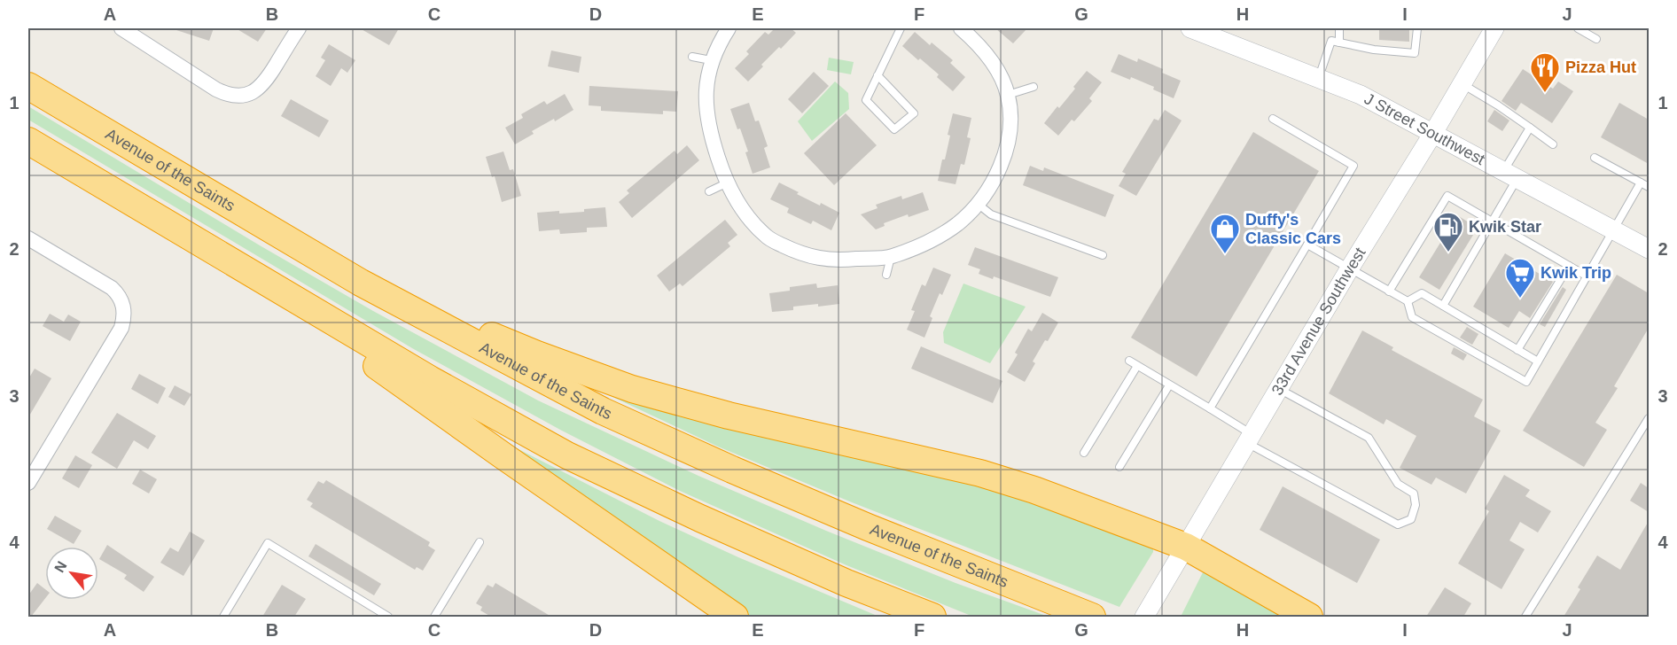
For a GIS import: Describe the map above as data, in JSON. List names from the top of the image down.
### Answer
{
  "streets": {
    "highway": ["Avenue of the Saints"],
    "street": ["J Street Southwest", "33rd Avenue Southwest"]
  },
  "crossings": [
    ["J Street Southwest", "33rd Avenue Southwest"]
  ],
  "places": {
    "restaurant": ["Pizza Hut"],
    "fuel station": ["Kwik Star"],
    "shop": ["Duffy's Classic Cars"],
    "supermarket": ["Kwik Trip"]
  },
  "north": "top left",
  "grid": {
    "columns": [
      "A",
      "B",
      "C",
      "D",
      "E",
      "F",
      "G",
      "H",
      "I",
      "J"
    ],
    "rows": [
      "1",
      "2",
      "3",
      "4"
    ]
  }
}
